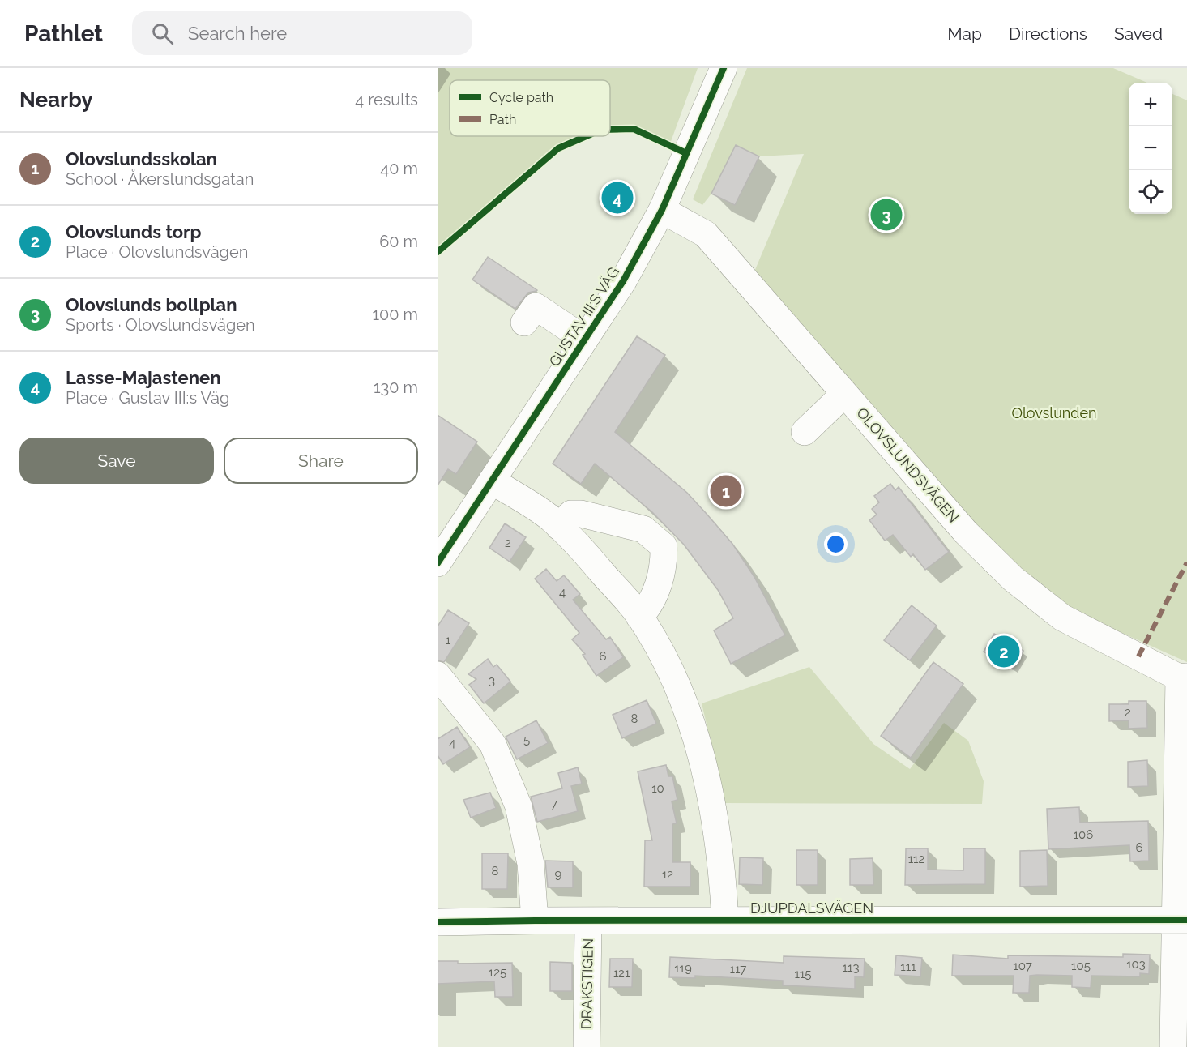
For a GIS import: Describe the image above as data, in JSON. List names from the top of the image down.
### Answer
{
  "streets": {
    "street": [
      "GUSTAV III:S VÄG",
      "OLOVSLUNDSVÄGEN",
      "DJUPDALSVÄGEN",
      "DRAKSTIGEN"
    ]
  },
  "crossings": [
    ["GUSTAV III:S VÄG", "OLOVSLUNDSVÄGEN"],
    ["DJUPDALSVÄGEN", "DRAKSTIGEN"]
  ],
  "parks": ["Olovslunden"],
  "house_numbers": [
    "2",
    "4",
    "1",
    "6",
    "3",
    "2",
    "8",
    "5",
    "4",
    "10",
    "7",
    "106",
    "6",
    "112",
    "8",
    "9",
    "12",
    "103",
    "107",
    "105",
    "111",
    "113",
    "119",
    "117",
    "125",
    "121",
    "115"
  ],
  "legend": ["Cycle path", "Path"],
  "page": {
    "header": "Pathlet",
    "search": "Search here",
    "nav": ["Map", "Directions", "Saved"],
    "heading": ["Nearby", "4 results"],
    "map_buttons": ["+", "−"],
    "list": [
      {
        "mark": "1",
        "name": "Olovslundsskolan",
        "note": "School · Åkerslundsgatan",
        "value": "40 m"
      },
      {
        "mark": "2",
        "name": "Olovslunds torp",
        "note": "Place · Olovslundsvägen",
        "value": "60 m"
      },
      {
        "mark": "3",
        "name": "Olovslunds bollplan",
        "note": "Sports · Olovslundsvägen",
        "value": "100 m"
      },
      {
        "mark": "4",
        "name": "Lasse-Majastenen",
        "note": "Place · Gustav III:s Väg",
        "value": "130 m"
      }
    ],
    "pins": [
      "4",
      "3",
      "1",
      "2"
    ],
    "buttons": ["Save", "Share"]
  }
}
